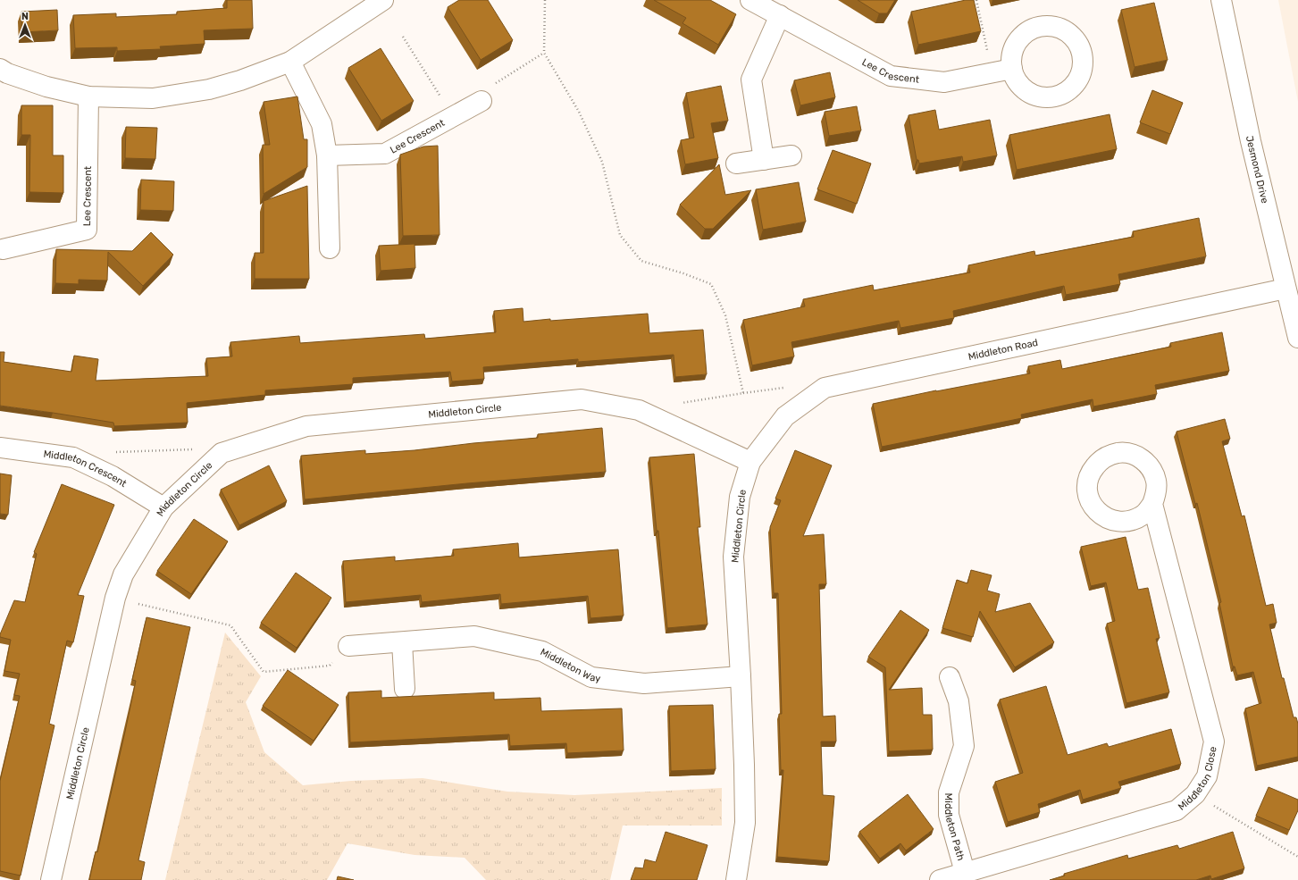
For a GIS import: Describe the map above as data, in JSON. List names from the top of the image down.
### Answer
{
  "streets": {
    "street": [
      "Lee Crescent",
      "Jesmond Drive",
      "Middleton Road",
      "Middleton Circle",
      "Middleton Crescent",
      "Middleton Way",
      "Middleton Close",
      "Middleton Path"
    ]
  },
  "crossings": [
    ["Jesmond Drive", "Middleton Road"],
    ["Middleton Road", "Middleton Circle"],
    ["Middleton Circle", "Middleton Crescent"],
    ["Middleton Circle", "Middleton Way"],
    ["Middleton Close", "Middleton Path"]
  ],
  "north": "top"
}
